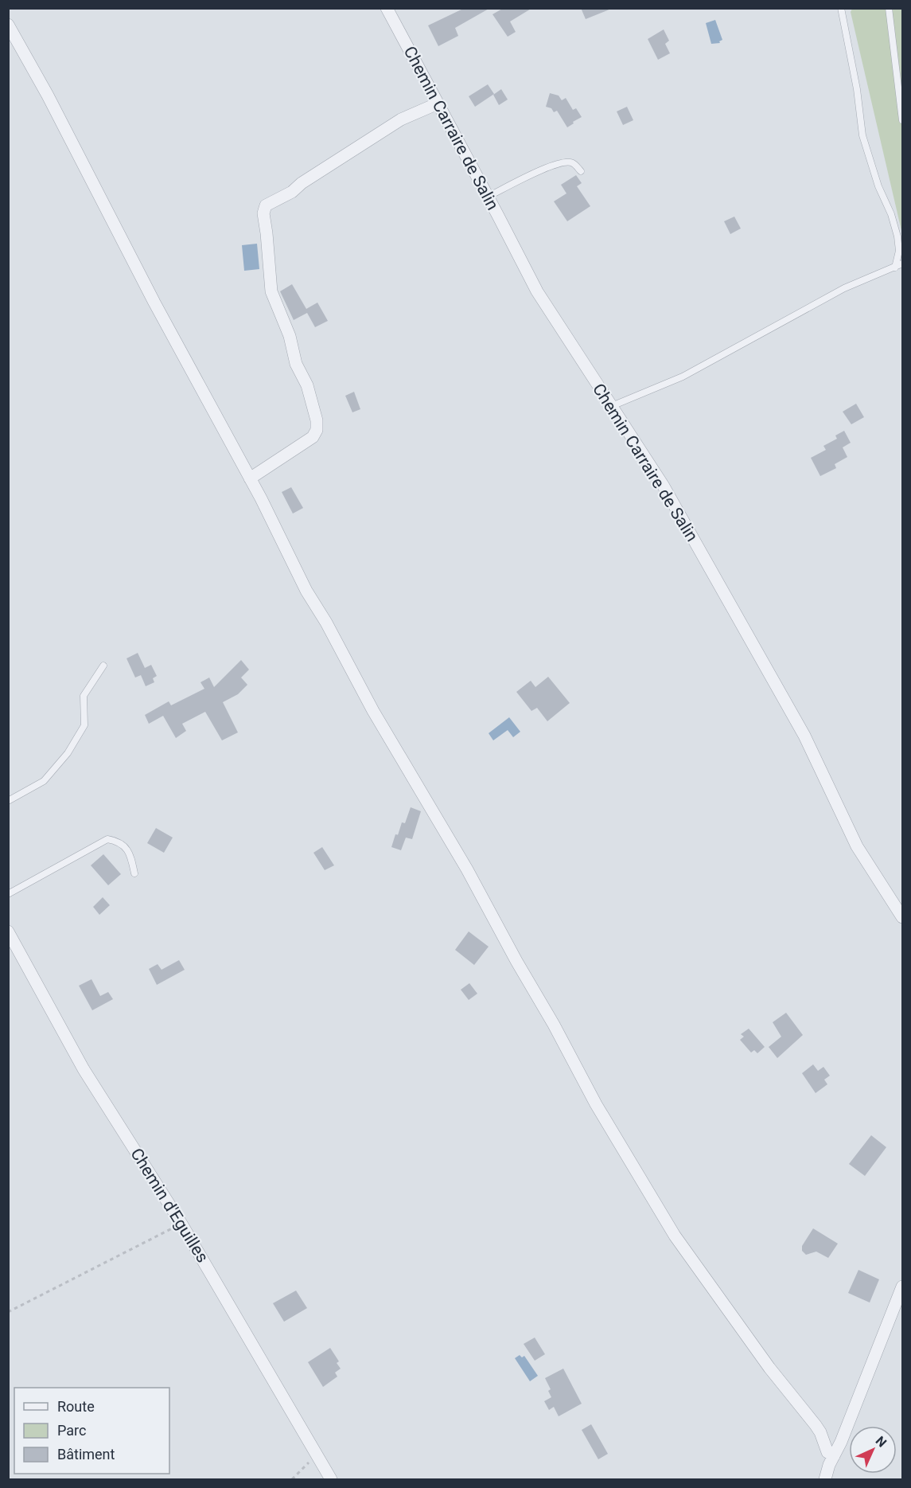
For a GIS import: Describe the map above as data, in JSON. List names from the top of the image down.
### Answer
{
  "streets": {
    "street": ["Chemin Carraire de Salin", "Chemin d'Eguilles"]
  },
  "legend": ["Route", "Parc", "Bâtiment"],
  "north": "top right"
}
